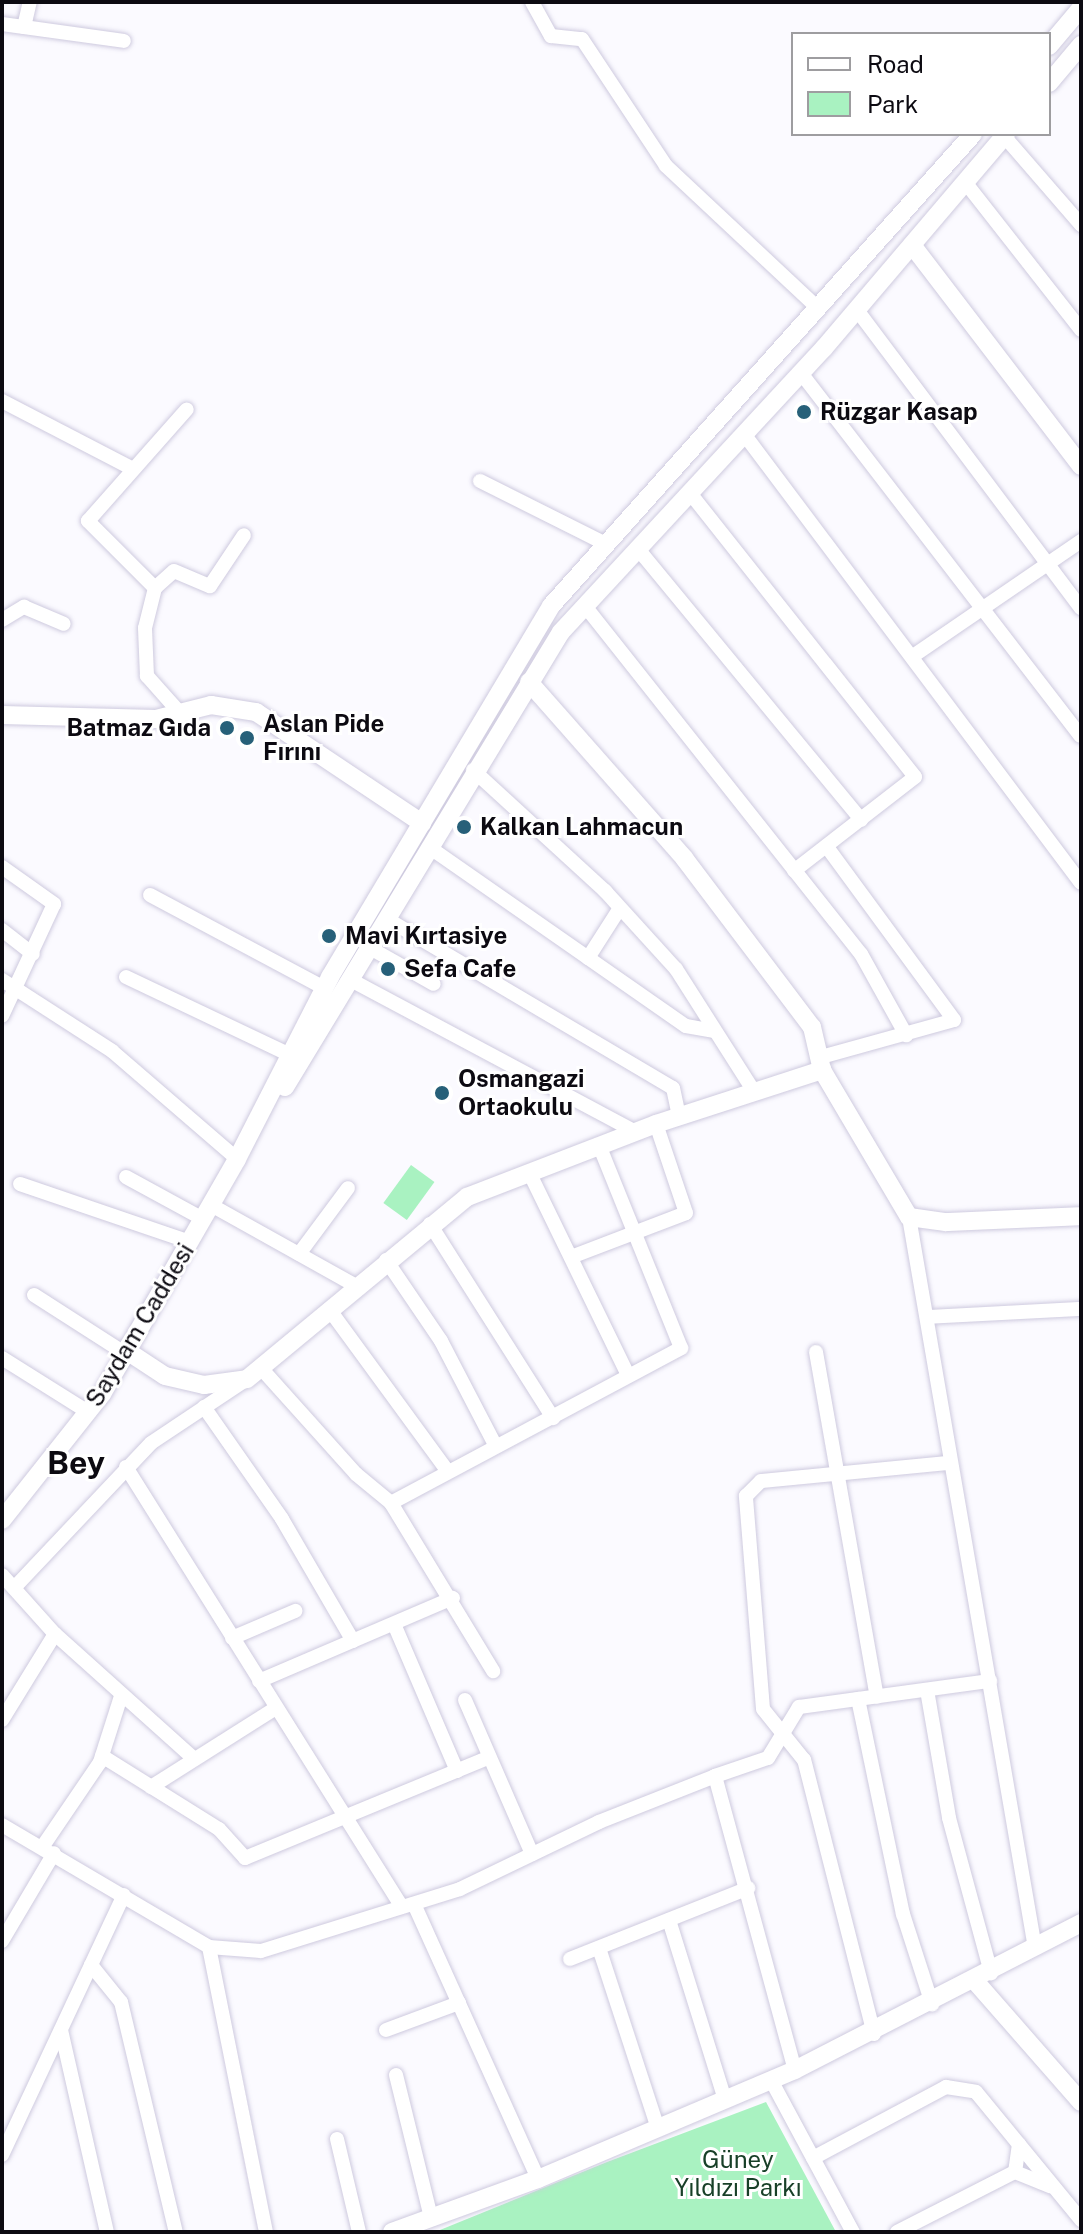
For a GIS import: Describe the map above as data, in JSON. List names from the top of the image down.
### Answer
{
  "streets": {
    "main road": ["Saydam Caddesi"]
  },
  "districts": ["Bey"],
  "parks": ["Güney Yıldızı Parkı"],
  "places": [
    "Rüzgar Kasap",
    "Batmaz Gıda",
    "Aslan Pide Fırını",
    "Kalkan Lahmacun",
    "Mavi Kırtasiye",
    "Sefa Cafe",
    "Osmangazi Ortaokulu"
  ],
  "legend": ["Road", "Park"]
}
